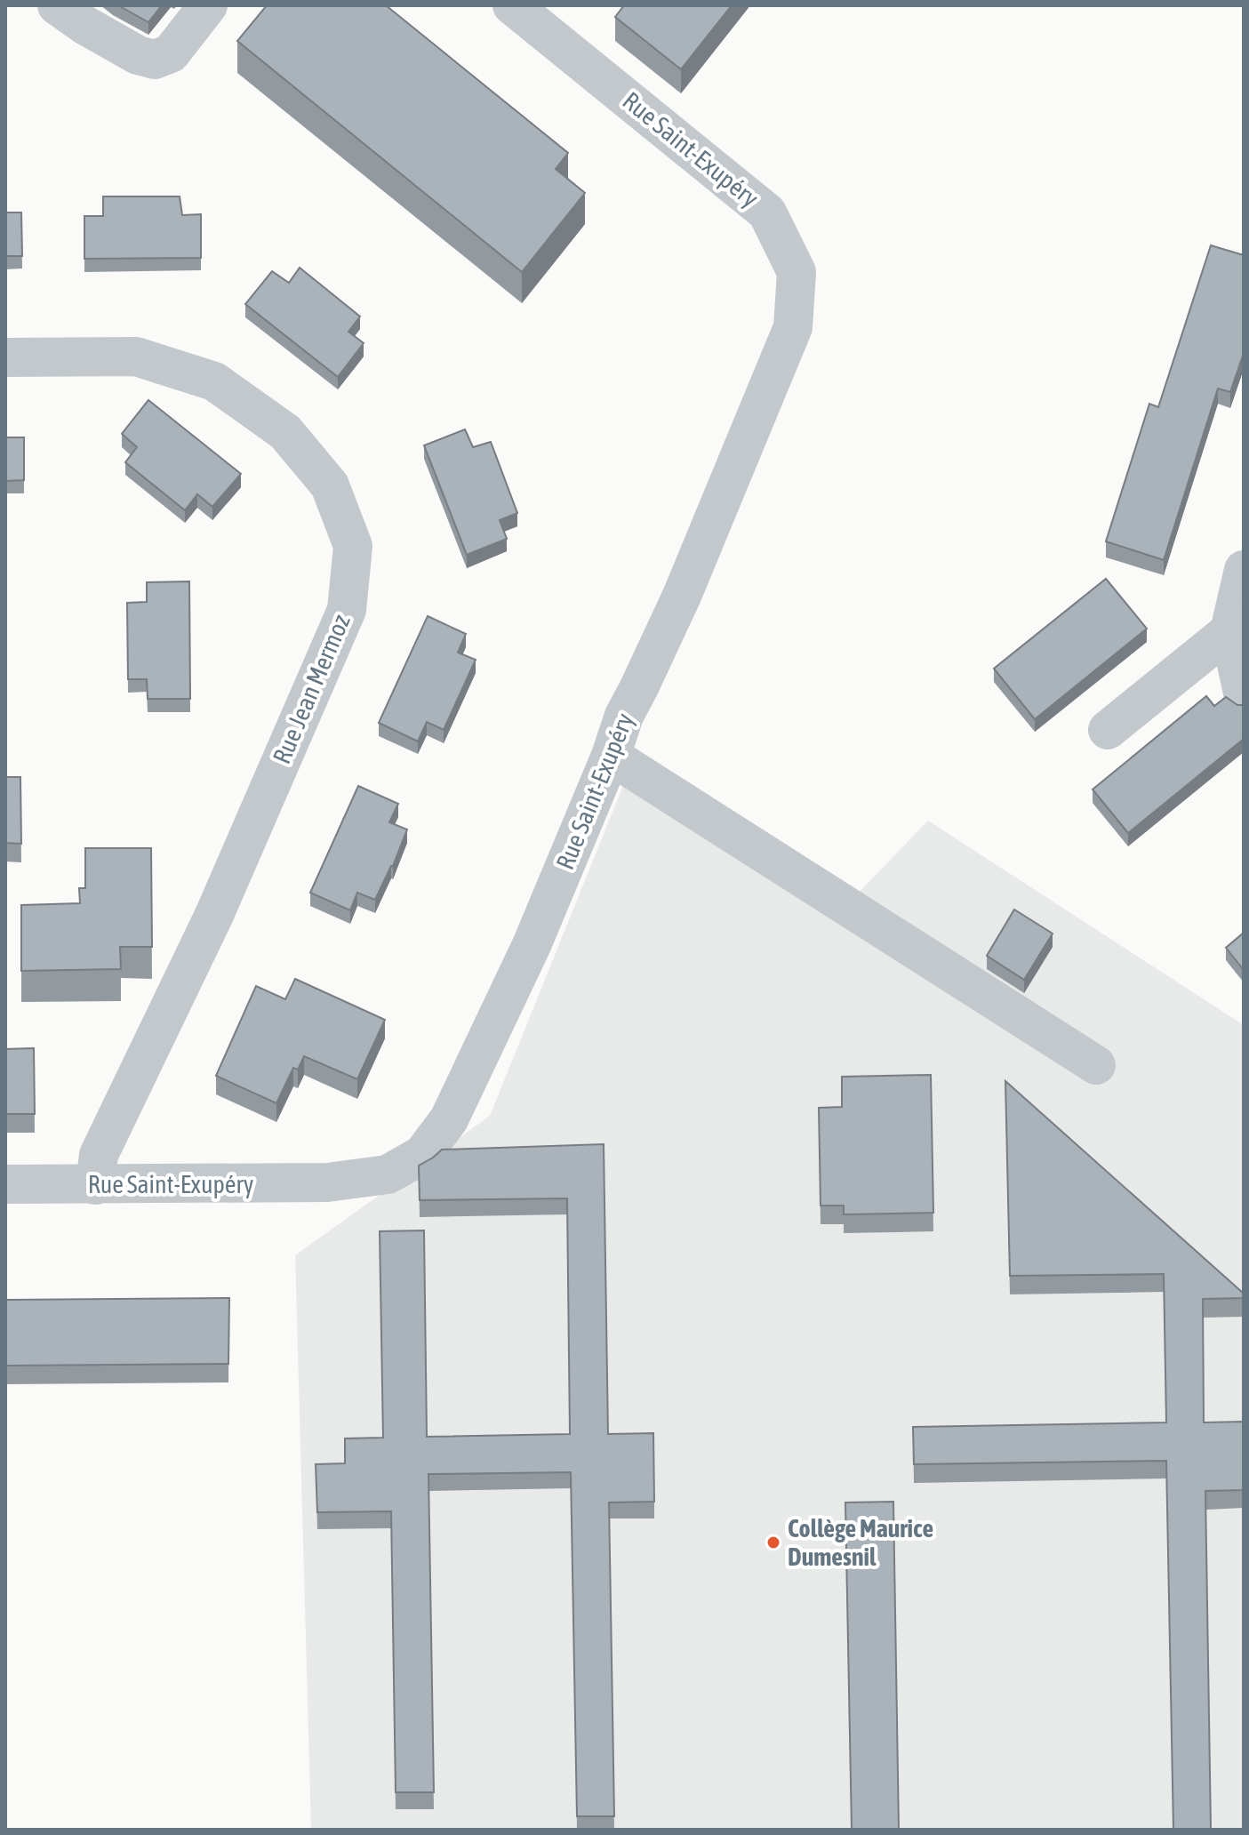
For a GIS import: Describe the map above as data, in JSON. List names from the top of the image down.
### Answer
{
  "streets": {
    "street": ["Rue Saint-Exupéry", "Rue Jean Mermoz"]
  },
  "crossings": [
    ["Rue Saint-Exupéry", "Rue Jean Mermoz"]
  ],
  "places": ["Collège Maurice Dumesnil"]
}
